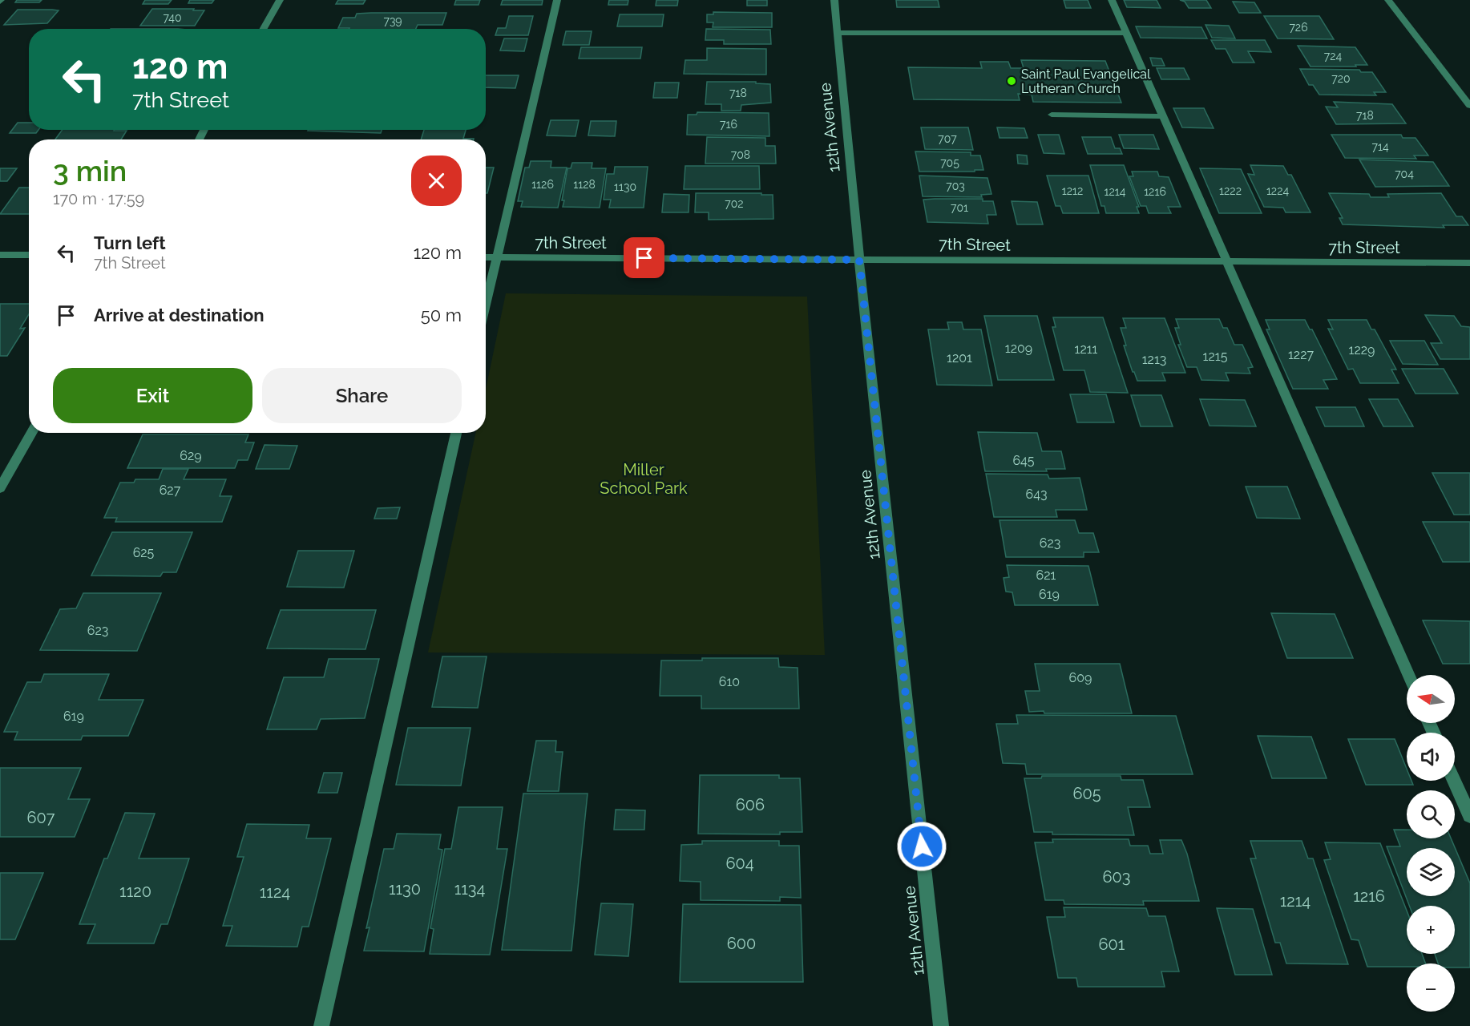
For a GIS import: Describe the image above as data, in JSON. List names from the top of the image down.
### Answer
{
  "streets": {
    "street": ["12th Avenue", "7th Street"]
  },
  "crossings": [
    ["12th Avenue", "7th Street"]
  ],
  "parks": ["Miller School Park"],
  "places": ["Saint Paul Evangelical Lutheran Church"],
  "house_numbers": [
    "740",
    "739",
    "726",
    "724",
    "720",
    "718",
    "718",
    "716",
    "707",
    "714",
    "708",
    "705",
    "704",
    "1126",
    "1128",
    "703",
    "1130",
    "1212",
    "1222",
    "1224",
    "1214",
    "1216",
    "702",
    "701",
    "1209",
    "1211",
    "1229",
    "1227",
    "1215",
    "1201",
    "1213",
    "629",
    "645",
    "627",
    "643",
    "623",
    "625",
    "621",
    "619",
    "623",
    "609",
    "610",
    "619",
    "605",
    "606",
    "607",
    "604",
    "603",
    "1130",
    "1134",
    "1120",
    "1124",
    "1216",
    "1214",
    "600",
    "601"
  ],
  "north": "left",
  "page": {
    "turn": ["120 m", "7th Street"],
    "heading": ["3 min", "170 m · 17:59"],
    "list": [
      {
        "name": "Turn left",
        "note": "7th Street",
        "value": "120 m"
      },
      {
        "name": "Arrive at destination",
        "value": "50 m"
      }
    ],
    "buttons": ["Exit", "Share"],
    "map_buttons": ["+", "−"]
  }
}
